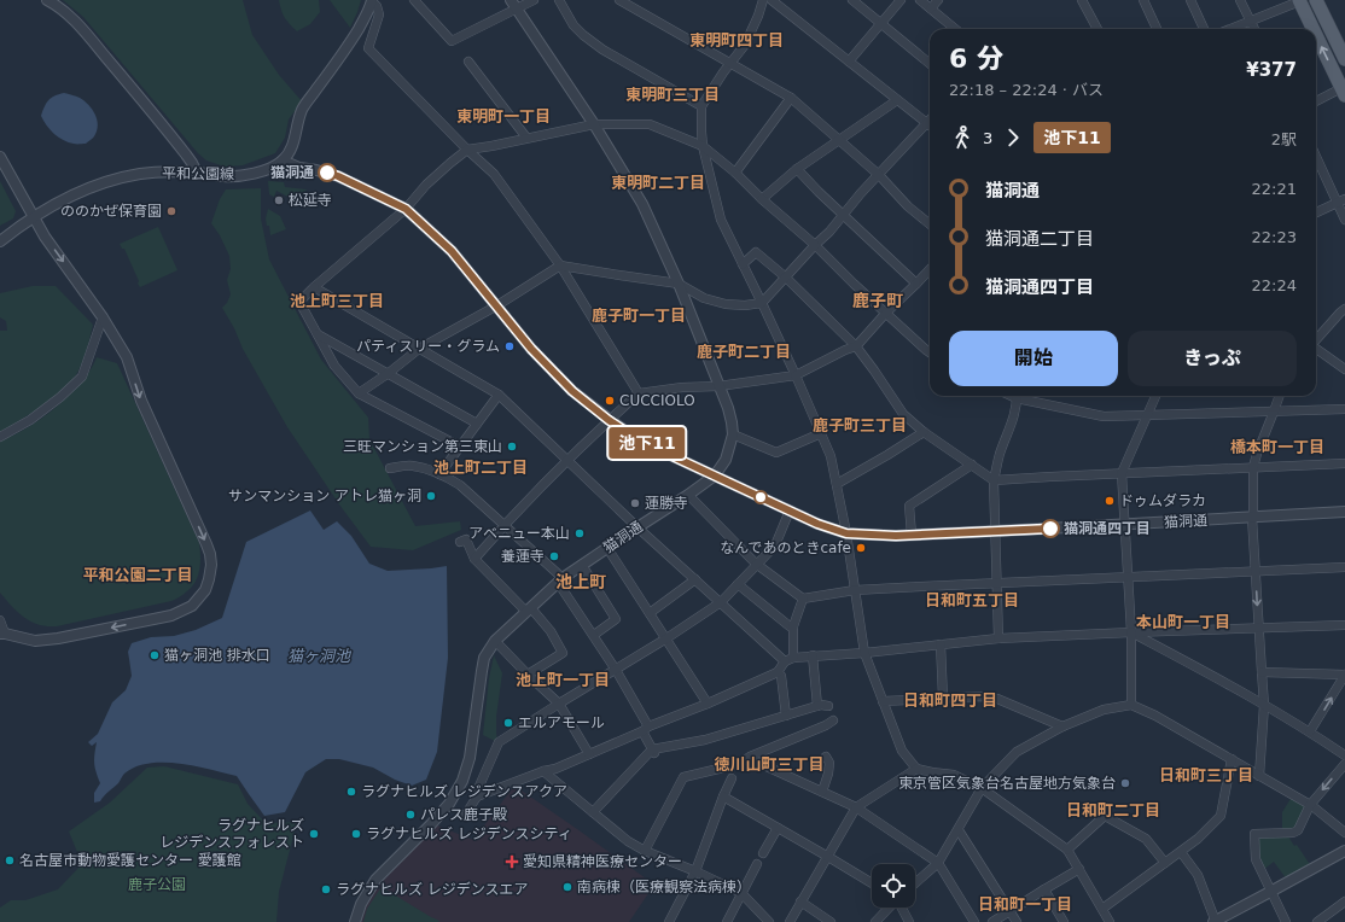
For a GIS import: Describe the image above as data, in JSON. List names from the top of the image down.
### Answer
{
  "streets": {
    "street": ["平和公園線", "猫洞通"]
  },
  "districts": [
    "東明町四丁目",
    "東明町三丁目",
    "東明町一丁目",
    "東明町二丁目",
    "池上町三丁目",
    "鹿子町",
    "鹿子町一丁目",
    "鹿子町二丁目",
    "鹿子町三丁目",
    "橋本町一丁目",
    "池上町二丁目",
    "平和公園二丁目",
    "池上町",
    "日和町五丁目",
    "本山町一丁目",
    "池上町一丁目",
    "日和町四丁目",
    "徳川山町三丁目",
    "日和町三丁目",
    "日和町二丁目",
    "日和町一丁目"
  ],
  "water": ["猫ヶ洞池"],
  "parks": ["鹿子公園"],
  "places": {
    "other": [
      "猫洞通",
      "松延寺",
      "ののかぜ保育園",
      "パティスリー・グラム",
      "CUCCIOLO",
      "三旺マンション第三東山",
      "サンマンション アトレ猫ヶ洞",
      "ドゥムダラカ",
      "蓮勝寺",
      "猫洞通四丁目",
      "アベニュー本山",
      "なんであのときcafe",
      "養蓮寺",
      "猫ヶ洞池 排水口",
      "エルアモール",
      "東京管区気象台名古屋地方気象台",
      "ラグナヒルズ レジデンスアクア",
      "パレス鹿子殿",
      "ラグナヒルズ レジデンスフォレスト",
      "ラグナヒルズ レジデンスシティ",
      "名古屋市動物愛護センター 愛護館",
      "南病棟（医療観察法病棟）",
      "ラグナヒルズ レジデンスエア"
    ],
    "health": ["愛知県精神医療センター"]
  },
  "lines": ["bus line 池下11"],
  "page": {
    "on_map": "池下11",
    "heading": ["6 分", "22:18 – 22:24 · バス", "¥377"],
    "legs": ["3", "池下11", "2駅"],
    "list": [
      {
        "name": "猫洞通",
        "value": "22:21"
      },
      {
        "name": "猫洞通二丁目",
        "value": "22:23"
      },
      {
        "name": "猫洞通四丁目",
        "value": "22:24"
      }
    ],
    "buttons": ["開始", "きっぷ"]
  }
}
